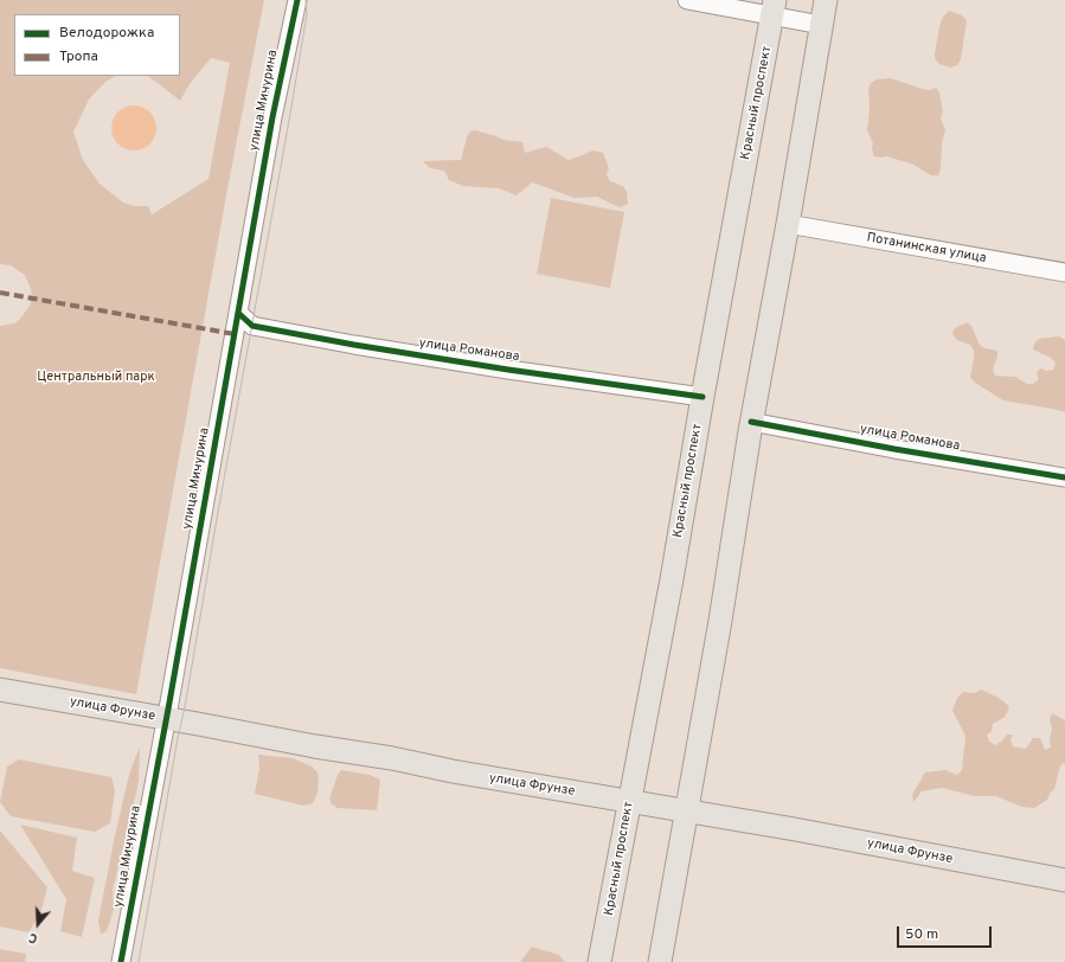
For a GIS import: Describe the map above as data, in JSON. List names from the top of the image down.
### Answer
{
  "streets": {
    "main road": ["Красный проспект", "улица Фрунзе"],
    "street": ["улица Мичурина", "Потанинская улица", "улица Романова"]
  },
  "crossings": [
    ["улица Мичурина", "улица Романова"],
    ["улица Мичурина", "улица Фрунзе"],
    ["Красный проспект", "улица Романова"],
    ["Красный проспект", "улица Фрунзе"]
  ],
  "parks": ["Центральный парк"],
  "legend": ["Велодорожка", "Тропа"],
  "scale_bar": "50 m",
  "north": "bottom"
}
